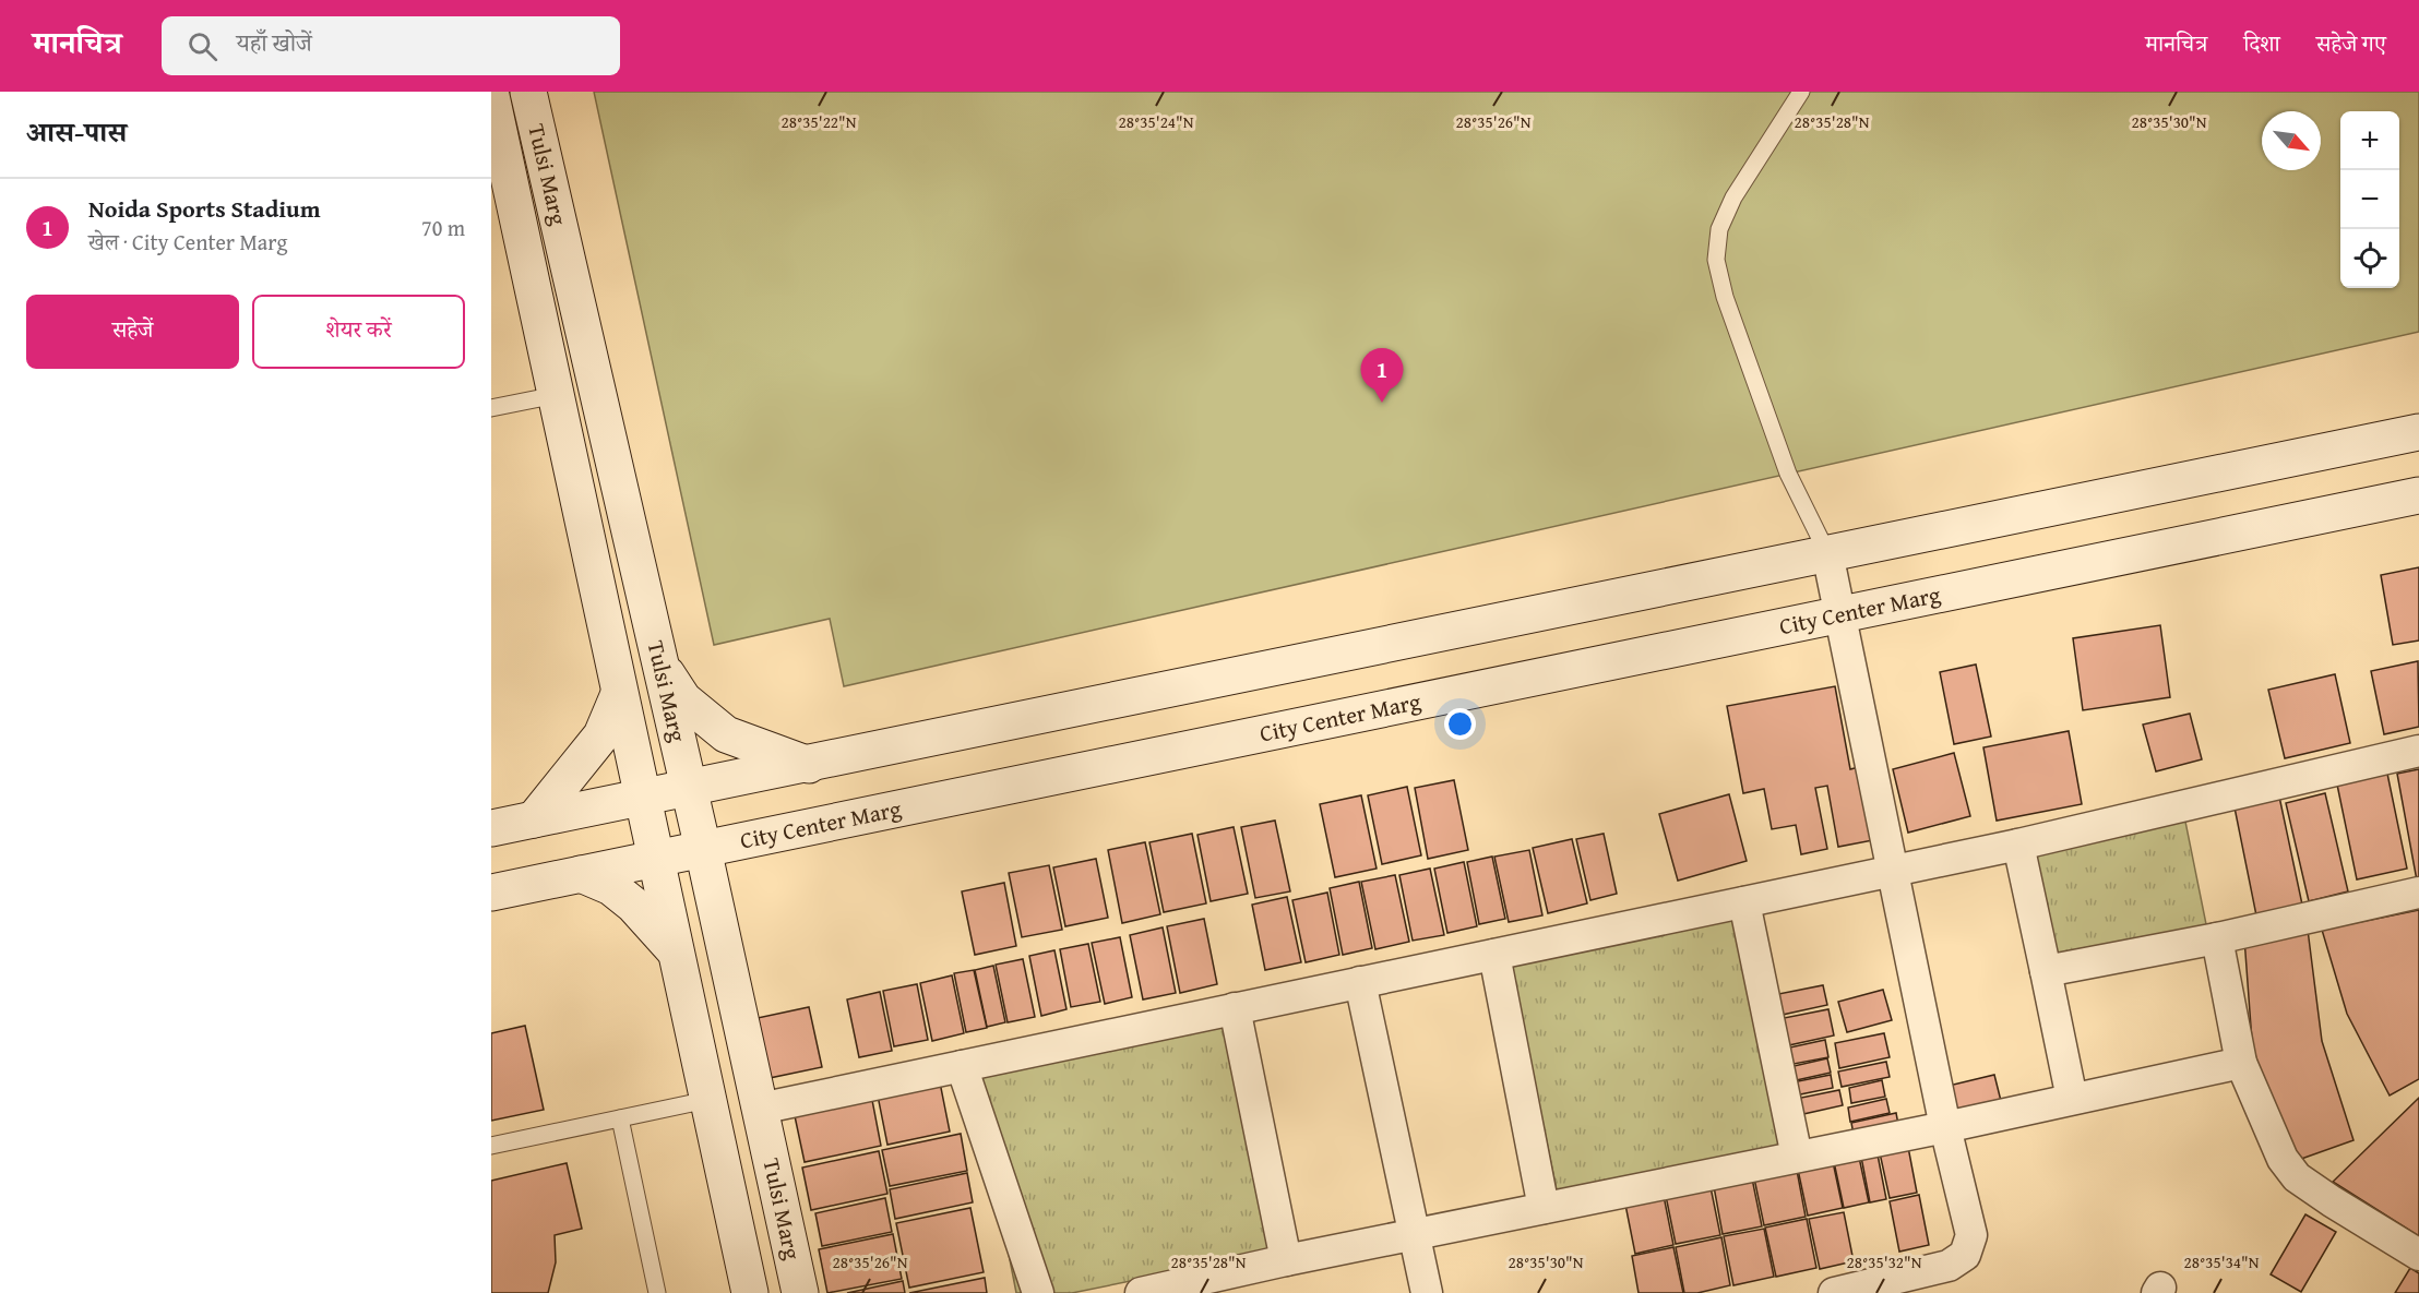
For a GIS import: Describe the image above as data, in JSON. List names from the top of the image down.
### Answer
{
  "streets": {
    "street": ["Tulsi Marg", "City Center Marg"]
  },
  "crossings": [
    ["Tulsi Marg", "City Center Marg"]
  ],
  "north": "bottom right",
  "page": {
    "header": "मानचित्र",
    "search": "यहाँ खोजें",
    "nav": ["मानचित्र", "दिशा", "सहेजे गए"],
    "heading": "आस-पास",
    "map_buttons": ["+", "−"],
    "list": [
      {
        "mark": "1",
        "name": "Noida Sports Stadium",
        "note": "खेल · City Center Marg",
        "value": "70 m"
      }
    ],
    "buttons": ["सहेजें", "शेयर करें"],
    "pins": "1"
  },
  "coordinates": [
    "28°35'22\"N",
    "28°35'24\"N",
    "28°35'26\"N",
    "28°35'28\"N",
    "28°35'30\"N",
    "28°35'32\"N",
    "28°35'34\"N"
  ]
}
